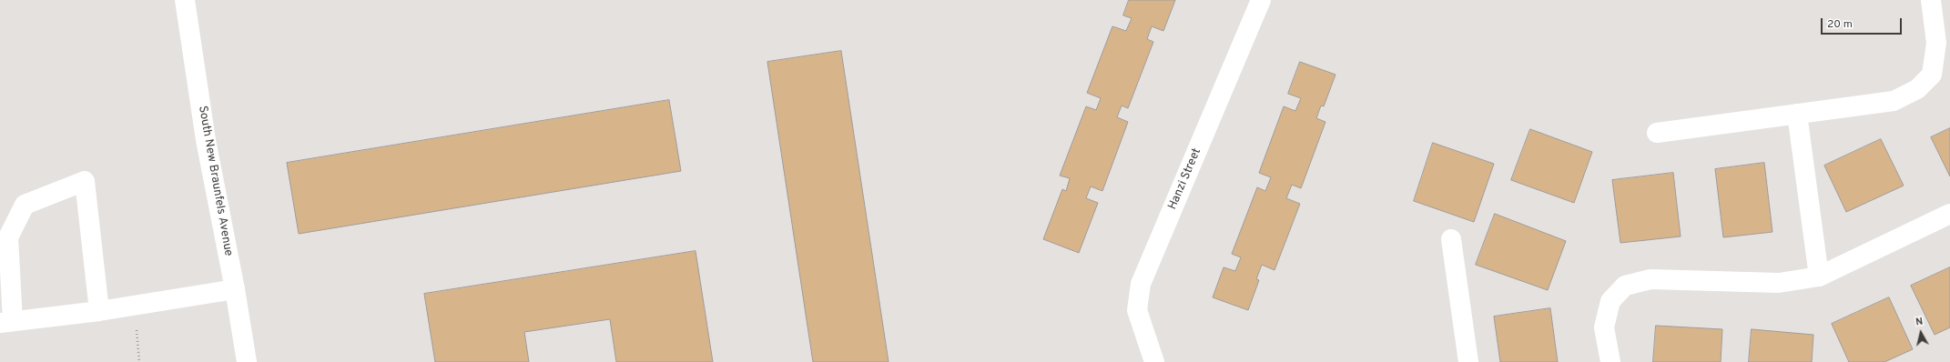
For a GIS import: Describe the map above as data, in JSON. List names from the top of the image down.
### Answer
{
  "streets": {
    "main road": ["Hanzi Street", "South New Braunfels Avenue"]
  },
  "scale_bar": "20 m",
  "north": "top"
}
